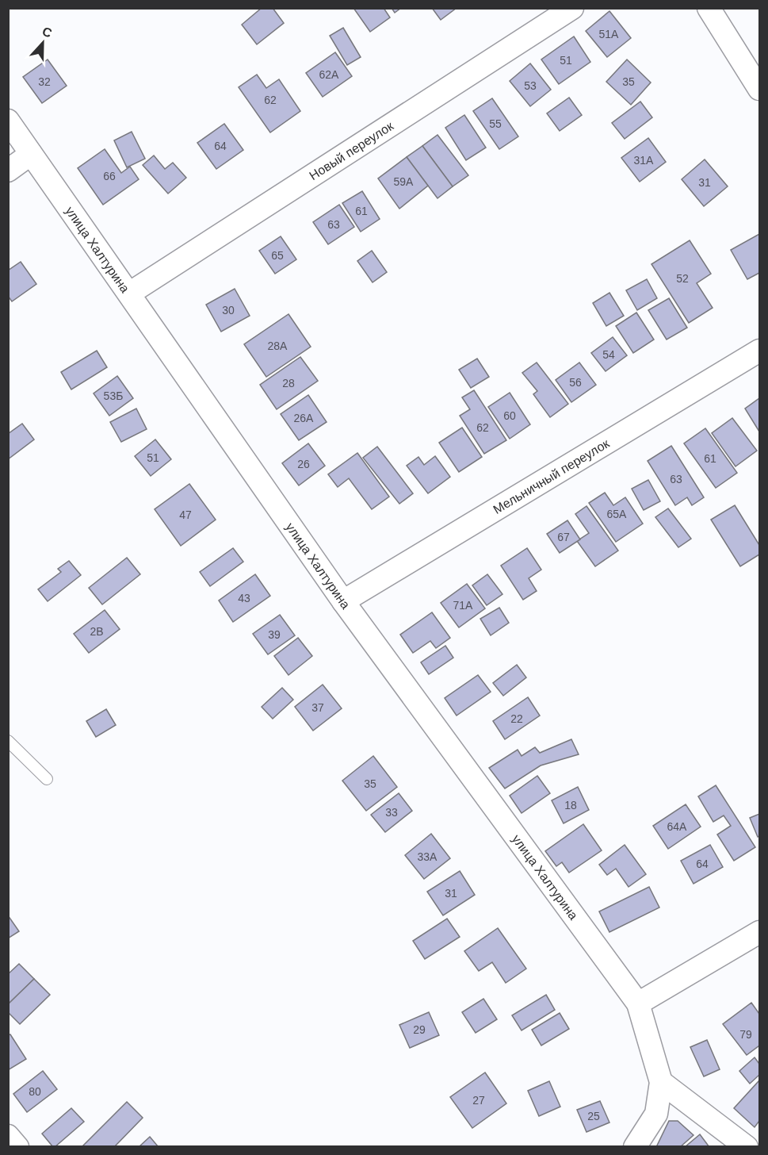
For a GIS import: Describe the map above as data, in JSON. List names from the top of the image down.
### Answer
{
  "streets": {
    "street": ["Новый переулок", "улица Халтурина", "Мельничный переулок"]
  },
  "crossings": [
    ["Новый переулок", "улица Халтурина"],
    ["улица Халтурина", "Мельничный переулок"]
  ],
  "house_numbers": [
    "51А",
    "51",
    "62А",
    "32",
    "35",
    "53",
    "62",
    "55",
    "64",
    "31А",
    "66",
    "59А",
    "31",
    "61",
    "63",
    "65",
    "52",
    "30",
    "28А",
    "54",
    "56",
    "28",
    "53Б",
    "60",
    "26А",
    "62",
    "51",
    "61",
    "26",
    "63",
    "65А",
    "47",
    "67",
    "43",
    "71А",
    "2В",
    "39",
    "37",
    "22",
    "35",
    "18",
    "33",
    "64А",
    "33А",
    "64",
    "31",
    "29",
    "79",
    "80",
    "27",
    "25"
  ],
  "north": "top"
}
